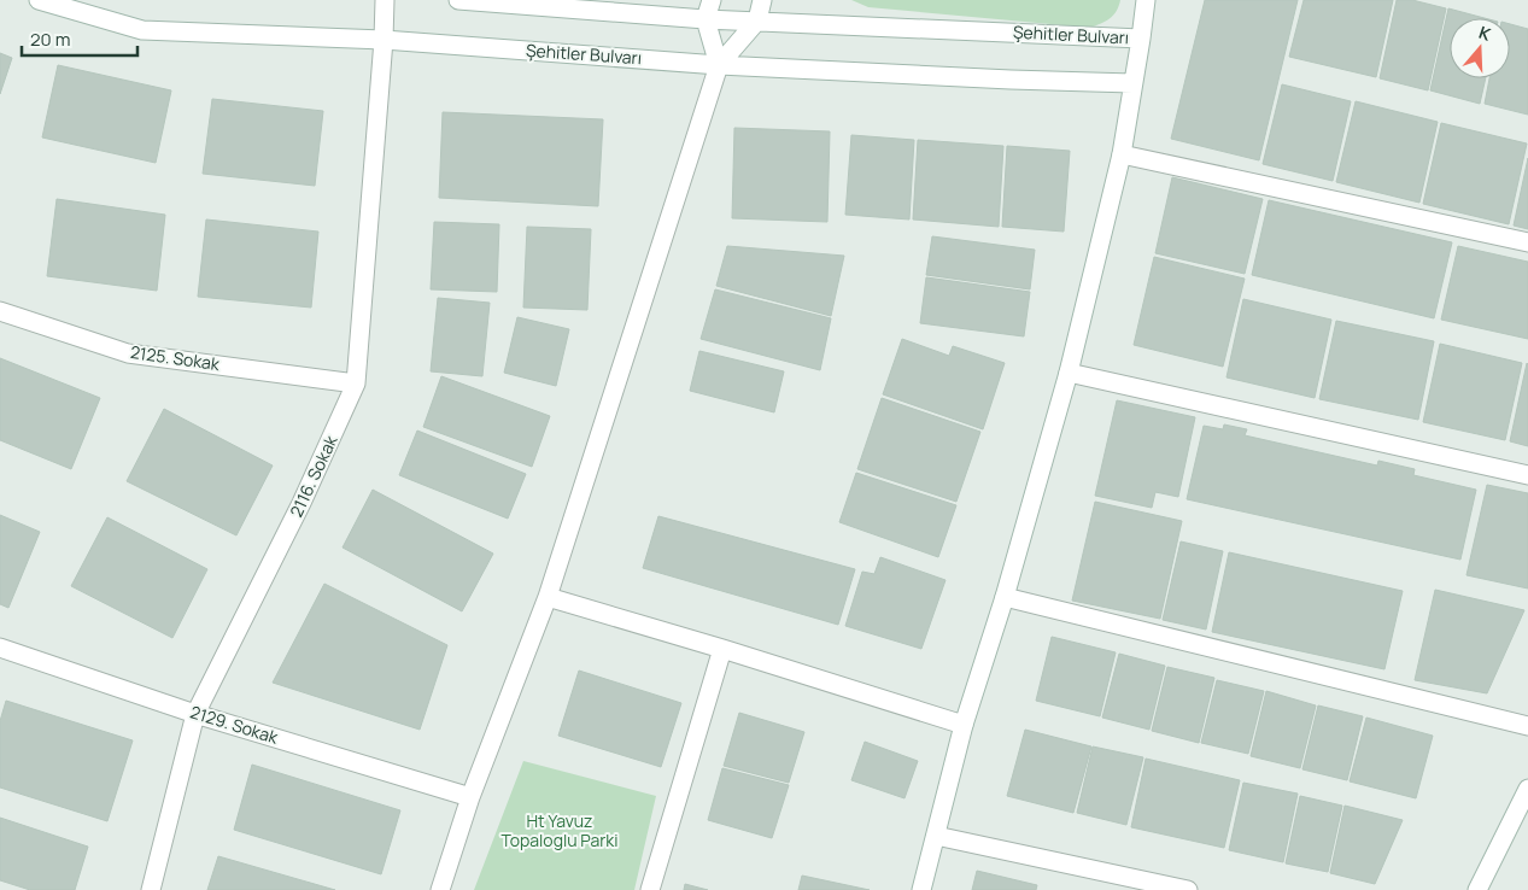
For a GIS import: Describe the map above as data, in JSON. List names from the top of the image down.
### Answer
{
  "streets": {
    "street": [
      "Şehitler Bulvarı",
      "2125. Sokak",
      "2116. Sokak",
      "2129. Sokak"
    ]
  },
  "crossings": [
    ["Şehitler Bulvarı", "2116. Sokak"],
    ["2125. Sokak", "2116. Sokak"],
    ["2116. Sokak", "2129. Sokak"]
  ],
  "parks": ["Ht Yavuz Topaloglu Parki"],
  "scale_bar": "20 m",
  "north": "top"
}
